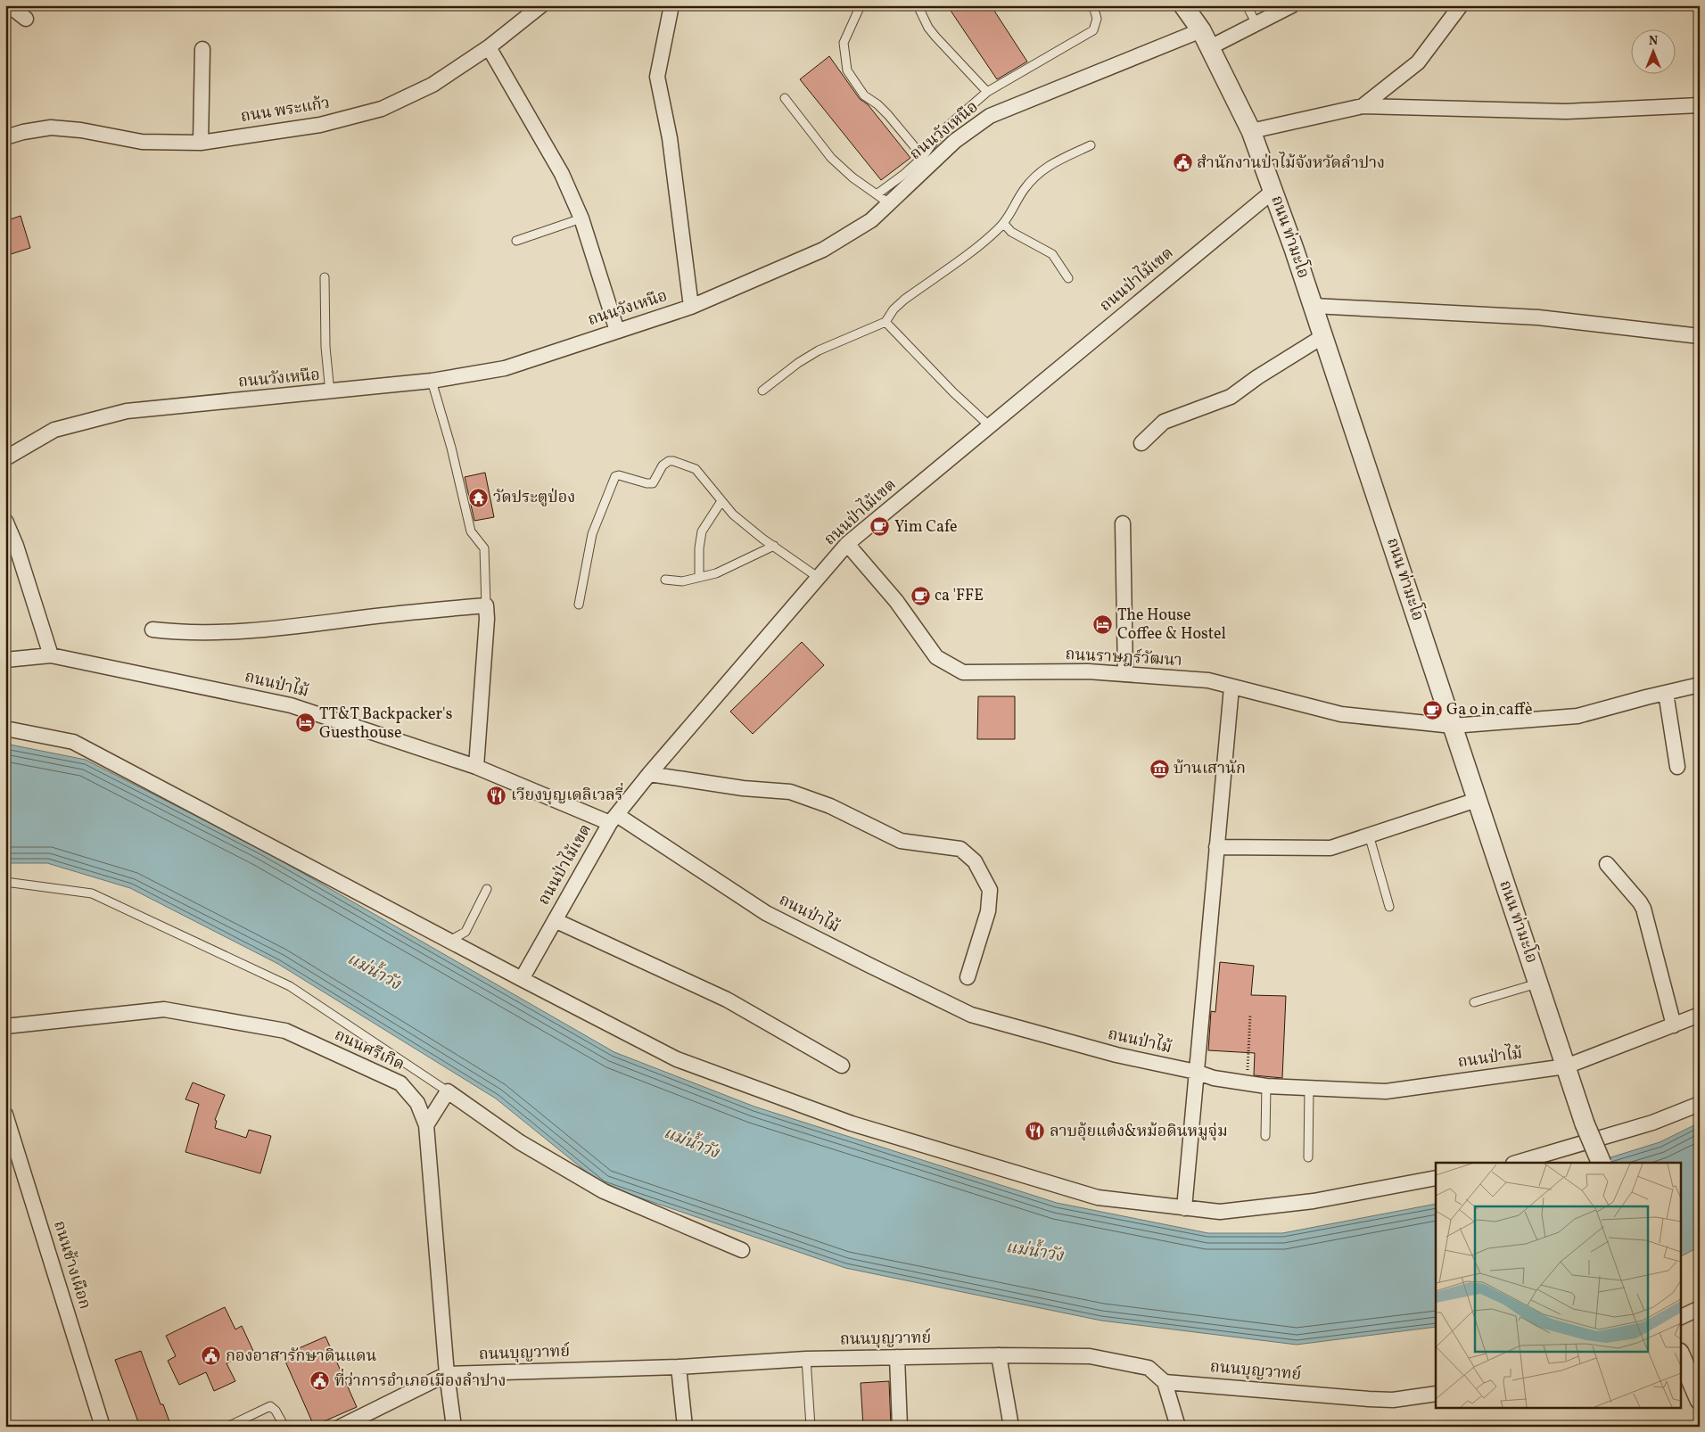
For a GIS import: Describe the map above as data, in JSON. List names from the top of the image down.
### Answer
{
  "streets": {
    "street": [
      "ถนน พระแก้ว",
      "ถนนวังเหนือ",
      "ถนน ท่ามะโอ",
      "ถนนป่าไม้เขต",
      "ถนนราษฎร์วัฒนา",
      "ถนนป่าไม้",
      "ถนนศรีเกิด",
      "ถนนช้างเผือก",
      "ถนนบุญวาทย์"
    ]
  },
  "crossings": [
    ["ถนนวังเหนือ", "ถนน ท่ามะโอ"],
    ["ถนน ท่ามะโอ", "ถนนป่าไม้เขต"],
    ["ถนน ท่ามะโอ", "ถนนราษฎร์วัฒนา"],
    ["ถนน ท่ามะโอ", "ถนนป่าไม้"],
    ["ถนนป่าไม้เขต", "ถนนราษฎร์วัฒนา"],
    ["ถนนป่าไม้เขต", "ถนนป่าไม้"],
    ["ถนนศรีเกิด", "ถนนบุญวาทย์"]
  ],
  "water": ["แม่น้ำวัง"],
  "places": {
    "public building": ["สำนักงานป่าไม้จังหวัดลำปาง", "กองอาสารักษาดินแดน", "ที่ว่าการอำเภอเมืองลำปาง"],
    "temple": ["วัดประตูป่อง"],
    "cafe": ["Yim Cafe", "ca 'FFE", "Ga o in caffè"],
    "hotel": ["The House Coffee & Hostel", "TT&T Backpacker's Guesthouse"],
    "museum": ["บ้านเสานัก"],
    "restaurant": ["เวียงบุญเดลิเวลรี่", "ลาบอุ้ยแต๋ง&หม้อดินหมูจุ่ม"]
  },
  "north": "top"
}
